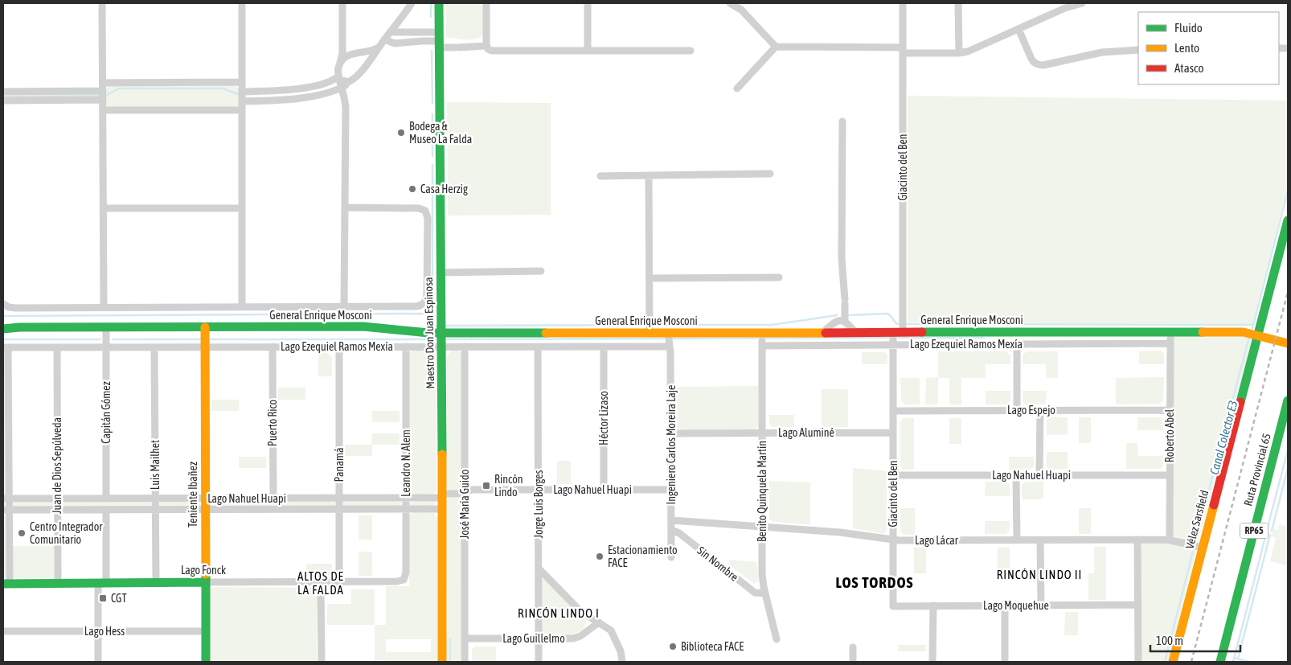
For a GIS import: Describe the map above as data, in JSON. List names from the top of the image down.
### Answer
{
  "streets": {
    "street": [
      "Giacinto del Ben",
      "General Enrique Mosconi",
      "Maestro Don Juan Espinosa",
      "Lago Ezequiel Ramos Mexía",
      "Lago Espejo",
      "Capitán Gómez",
      "Héctor Lizaso",
      "Puerto Rico",
      "Lago Aluminé",
      "Roberto Abel",
      "Ingeniero Carlos Moreira Laje",
      "Leandro N. Alem",
      "Luis Mailhet",
      "Panamá",
      "Juan de Dios Sepúlveda",
      "Ruta Provincial 65",
      "Lago Nahuel Huapi",
      "Benito Quinquela Martín",
      "Teniente Ibañez",
      "José María Guido",
      "Jorge Luis Borges",
      "Vélez Sarsfield",
      "RP65",
      "Lago Lácar",
      "Sin Nombre",
      "Lago Fonck",
      "Lago Moquehue",
      "Lago Hess",
      "Lago Guillelmo"
    ]
  },
  "crossings": [
    ["Giacinto del Ben", "General Enrique Mosconi"],
    ["Giacinto del Ben", "Lago Ezequiel Ramos Mexía"],
    ["Giacinto del Ben", "Lago Espejo"],
    ["Giacinto del Ben", "Lago Aluminé"],
    ["Giacinto del Ben", "Lago Nahuel Huapi"],
    ["Giacinto del Ben", "Lago Lácar"],
    ["Giacinto del Ben", "Lago Moquehue"],
    ["General Enrique Mosconi", "Maestro Don Juan Espinosa"],
    ["General Enrique Mosconi", "Capitán Gómez"],
    ["General Enrique Mosconi", "Roberto Abel"],
    ["General Enrique Mosconi", "Ingeniero Carlos Moreira Laje"],
    ["General Enrique Mosconi", "Teniente Ibañez"],
    ["General Enrique Mosconi", "Vélez Sarsfield"],
    ["Maestro Don Juan Espinosa", "Lago Ezequiel Ramos Mexía"],
    ["Maestro Don Juan Espinosa", "Lago Nahuel Huapi"],
    ["Lago Ezequiel Ramos Mexía", "Capitán Gómez"],
    ["Lago Ezequiel Ramos Mexía", "Héctor Lizaso"],
    ["Lago Ezequiel Ramos Mexía", "Puerto Rico"],
    ["Lago Ezequiel Ramos Mexía", "Roberto Abel"],
    ["Lago Ezequiel Ramos Mexía", "Ingeniero Carlos Moreira Laje"],
    ["Lago Ezequiel Ramos Mexía", "Leandro N. Alem"],
    ["Lago Ezequiel Ramos Mexía", "Luis Mailhet"],
    ["Lago Ezequiel Ramos Mexía", "Panamá"],
    ["Lago Ezequiel Ramos Mexía", "Juan de Dios Sepúlveda"],
    ["Lago Ezequiel Ramos Mexía", "Benito Quinquela Martín"],
    ["Lago Ezequiel Ramos Mexía", "Teniente Ibañez"],
    ["Lago Ezequiel Ramos Mexía", "José María Guido"],
    ["Lago Ezequiel Ramos Mexía", "Jorge Luis Borges"],
    ["Lago Espejo", "Roberto Abel"],
    ["Capitán Gómez", "Lago Nahuel Huapi"],
    ["Héctor Lizaso", "Lago Nahuel Huapi"],
    ["Puerto Rico", "Lago Nahuel Huapi"],
    ["Lago Aluminé", "Ingeniero Carlos Moreira Laje"],
    ["Lago Aluminé", "Benito Quinquela Martín"],
    ["Roberto Abel", "Lago Nahuel Huapi"],
    ["Roberto Abel", "Lago Lácar"],
    ["Ingeniero Carlos Moreira Laje", "Lago Nahuel Huapi"],
    ["Ingeniero Carlos Moreira Laje", "Lago Lácar"],
    ["Ingeniero Carlos Moreira Laje", "Sin Nombre"],
    ["Leandro N. Alem", "Lago Nahuel Huapi"],
    ["Leandro N. Alem", "Lago Fonck"],
    ["Luis Mailhet", "Lago Nahuel Huapi"],
    ["Luis Mailhet", "Lago Fonck"],
    ["Panamá", "Lago Nahuel Huapi"],
    ["Panamá", "Lago Fonck"],
    ["Juan de Dios Sepúlveda", "Lago Nahuel Huapi"],
    ["Juan de Dios Sepúlveda", "Lago Fonck"],
    ["Lago Nahuel Huapi", "Teniente Ibañez"],
    ["Lago Nahuel Huapi", "José María Guido"],
    ["Lago Nahuel Huapi", "Jorge Luis Borges"],
    ["Benito Quinquela Martín", "Lago Lácar"],
    ["Benito Quinquela Martín", "Sin Nombre"],
    ["Teniente Ibañez", "Lago Fonck"],
    ["Teniente Ibañez", "Lago Hess"],
    ["José María Guido", "Lago Guillelmo"],
    ["Jorge Luis Borges", "Lago Guillelmo"],
    ["Vélez Sarsfield", "Lago Lácar"]
  ],
  "districts": [
    "RINCÓN LINDO II",
    "ALTOS DE LA FALDA",
    "LOS TORDOS",
    "RINCÓN LINDO I"
  ],
  "water": ["Canal Colector E3"],
  "places": {
    "other": [
      "Bodega & Museo La Falda",
      "Casa Herzig",
      "Centro Integrador Comunitario",
      "Estacionamiento FACE",
      "Biblioteca FACE"
    ],
    "transit": ["Rincón Lindo", "CGT"]
  },
  "legend": ["Fluido", "Lento", "Atasco"],
  "scale_bar": "100 m"
}
